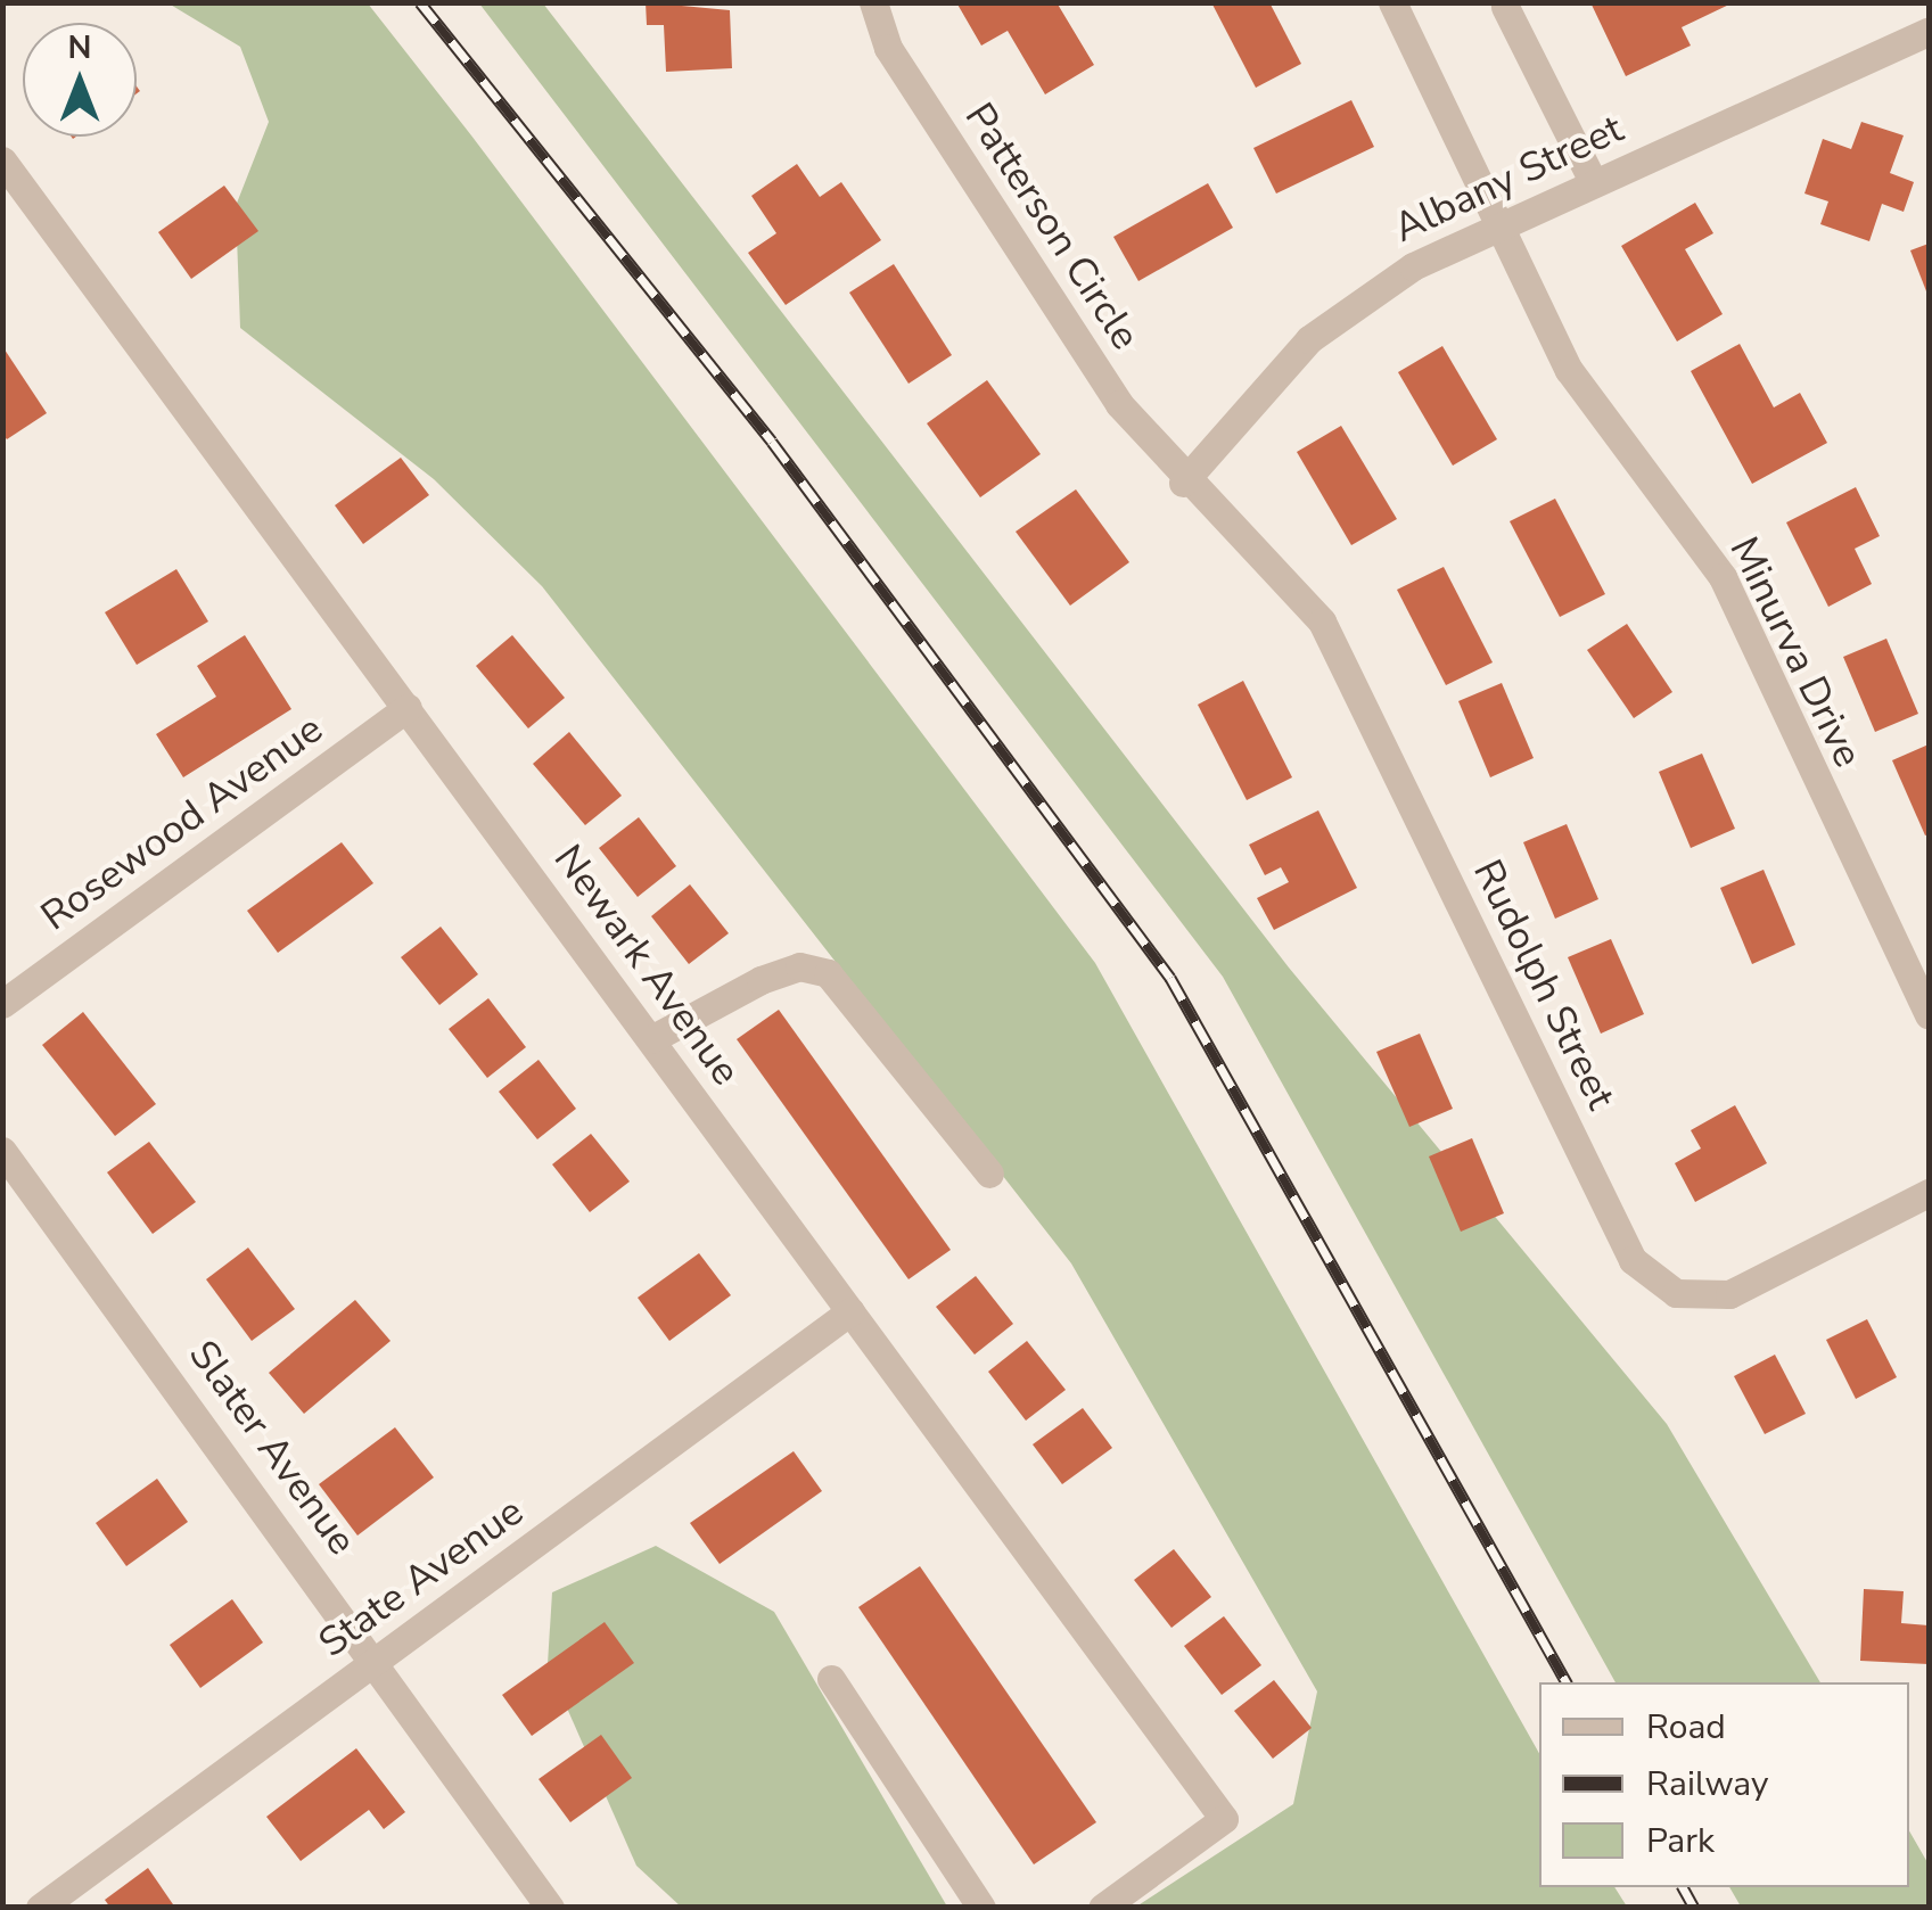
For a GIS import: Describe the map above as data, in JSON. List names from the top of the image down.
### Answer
{
  "streets": {
    "street": [
      "Albany Street",
      "Patterson Circle",
      "Minurva Drive",
      "Rosewood Avenue",
      "Newark Avenue",
      "Rudolph Street",
      "Slater Avenue",
      "State Avenue"
    ]
  },
  "crossings": [
    ["Albany Street", "Patterson Circle"],
    ["Albany Street", "Minurva Drive"],
    ["Albany Street", "Rudolph Street"],
    ["Patterson Circle", "Rudolph Street"],
    ["Rosewood Avenue", "Newark Avenue"],
    ["Newark Avenue", "State Avenue"],
    ["Slater Avenue", "State Avenue"]
  ],
  "legend": ["Road", "Railway", "Park"],
  "north": "top"
}
